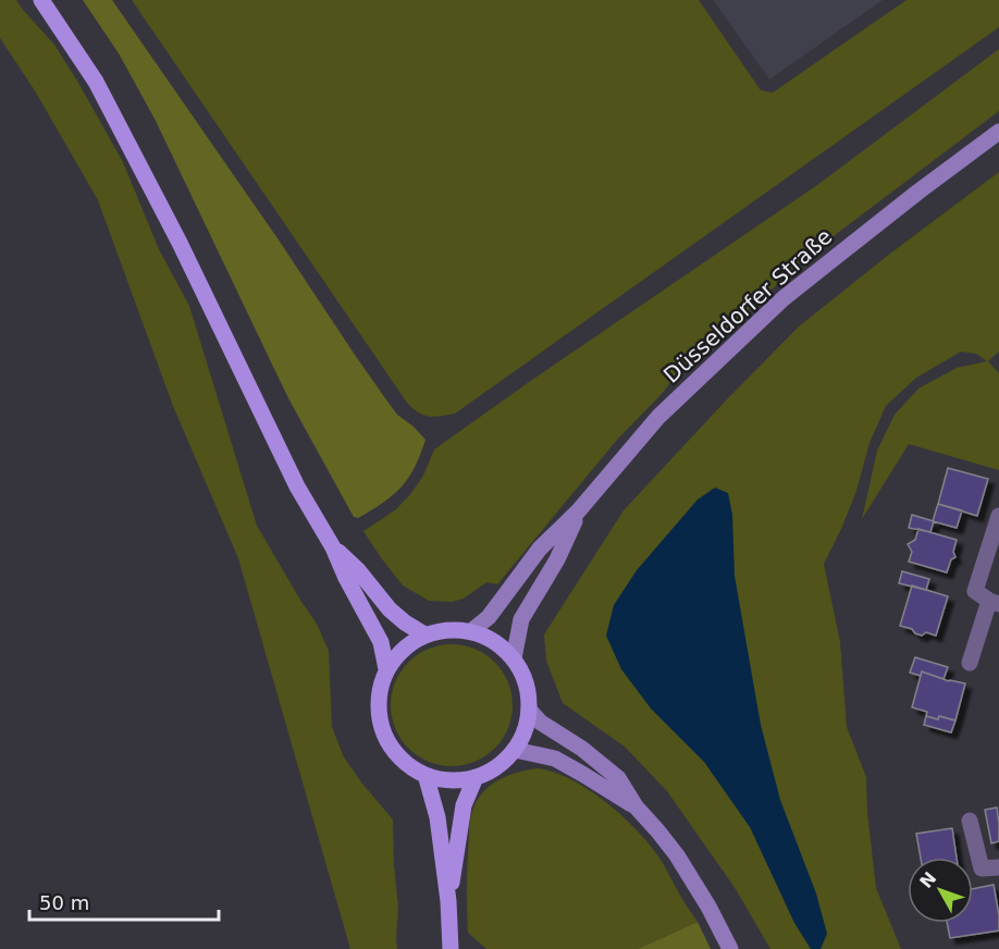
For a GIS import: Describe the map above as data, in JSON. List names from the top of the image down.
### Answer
{
  "streets": {
    "main road": ["Düsseldorfer Straße"]
  },
  "scale_bar": "50 m",
  "north": "top left"
}
